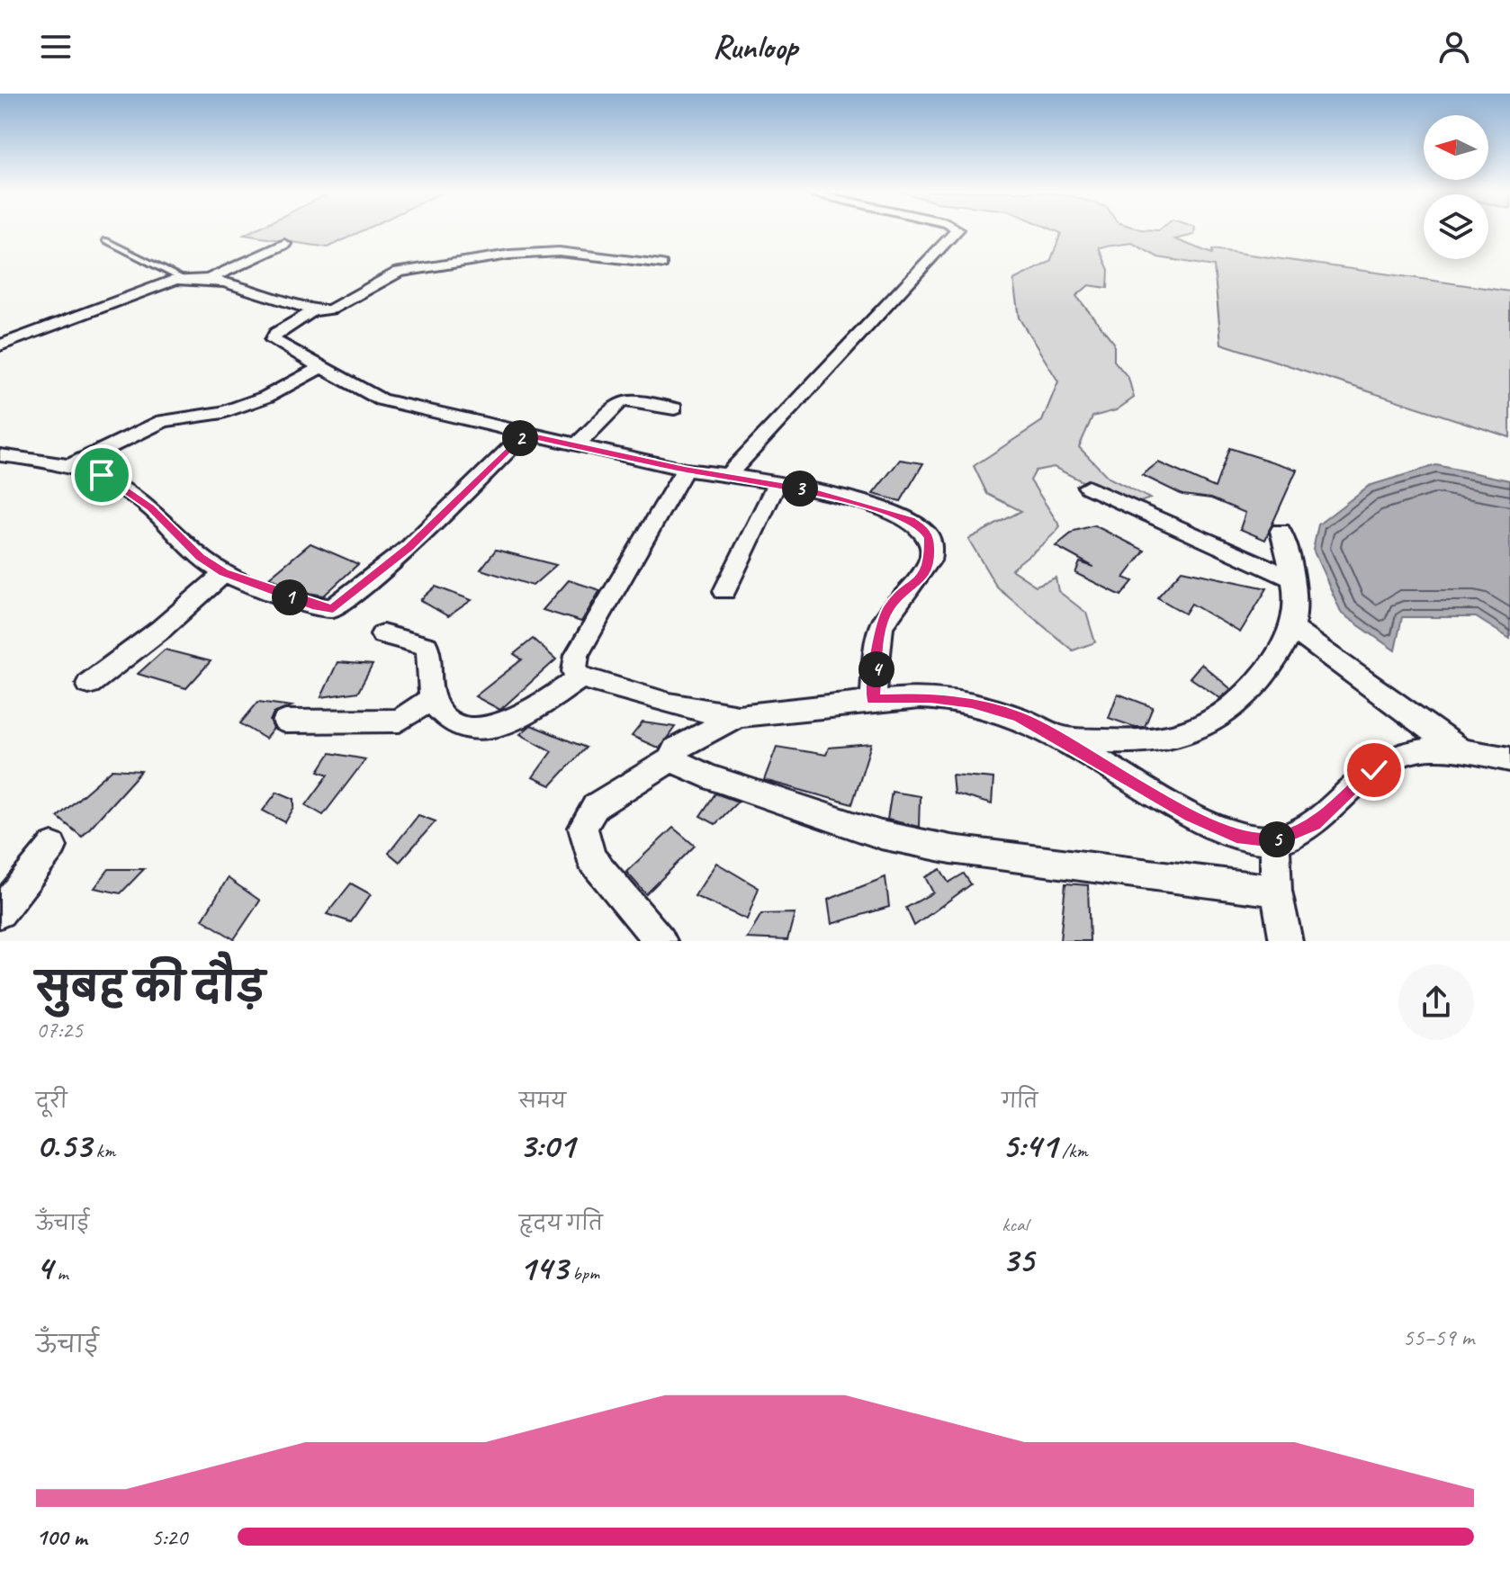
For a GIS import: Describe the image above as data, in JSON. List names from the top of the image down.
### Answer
{
  "north": "left",
  "page": {
    "header": "Runloop",
    "pins": [
      "2",
      "3",
      "1",
      "4",
      "5"
    ],
    "heading": ["सुबह की दौड़", "07:25"],
    "stats": [
      ["दूरी", "0.53 km"],
      ["समय", "3:01"],
      ["गति", "5:41 /km"],
      ["ऊँचाई", "4 m"],
      ["हृदय गति", "143 bpm"],
      ["kcal", "35"]
    ],
    "chart": ["ऊँचाई", "55–59 m"],
    "list": [
      {
        "name": "100 m",
        "note": "5:20"
      }
    ]
  }
}
